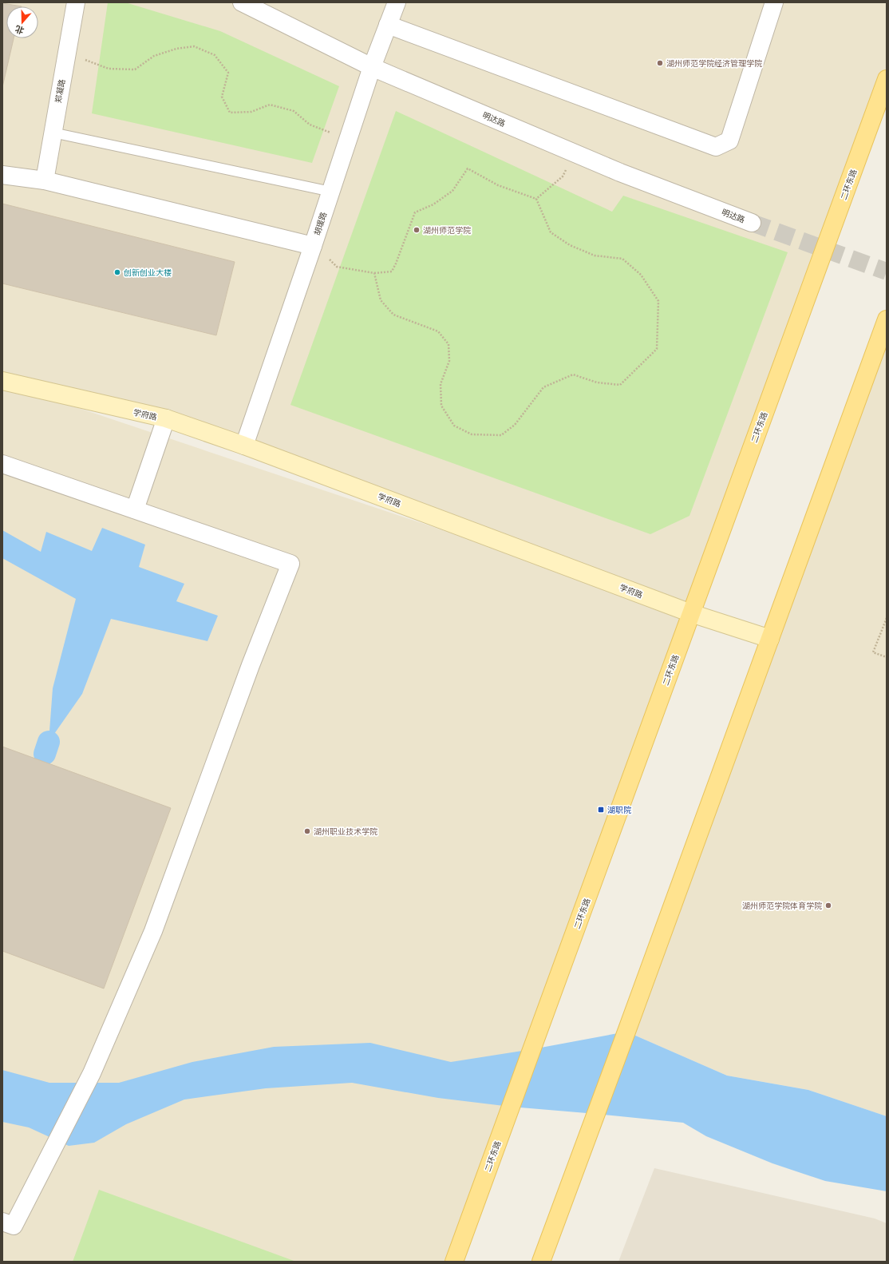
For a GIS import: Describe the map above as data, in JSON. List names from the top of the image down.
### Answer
{
  "streets": {
    "main road": ["二环东路", "学府路"],
    "street": ["郑凝路", "明达路", "胡瑗路"]
  },
  "crossings": [
    ["明达路", "胡瑗路"],
    ["二环东路", "学府路"],
    ["胡瑗路", "学府路"]
  ],
  "places": {
    "other": [
      "湖州师范学院经济管理学院",
      "湖州师范学院",
      "创新创业大楼",
      "湖州职业技术学院",
      "湖州师范学院体育学院"
    ],
    "transit": ["湖职院"]
  },
  "north": "bottom"
}
